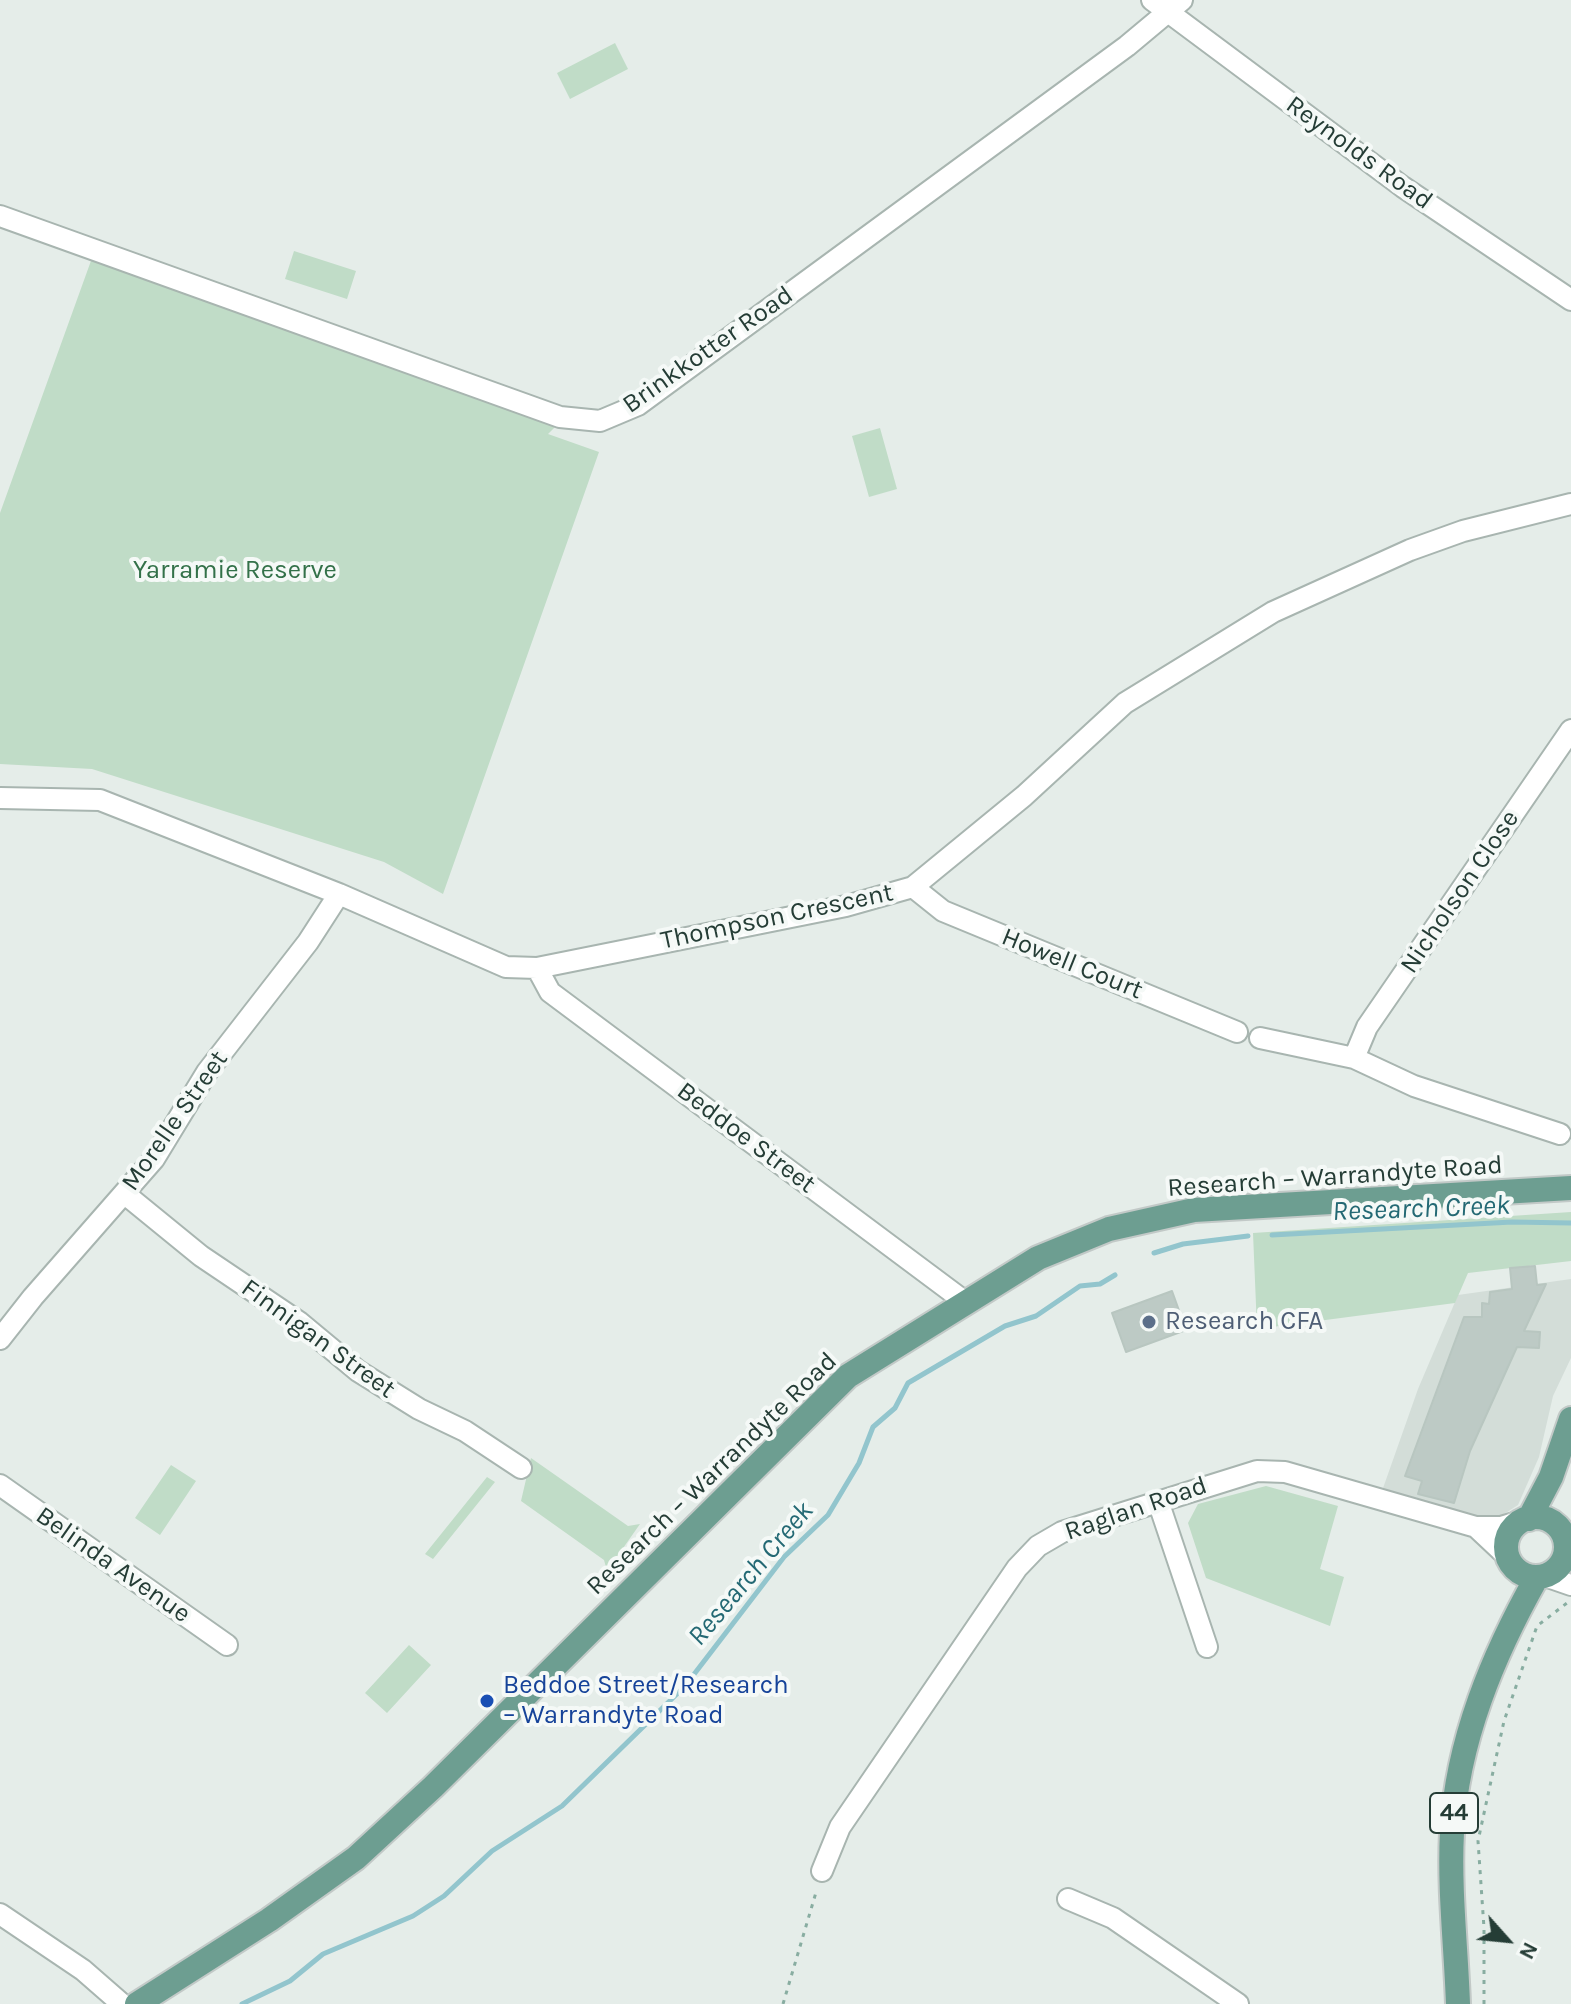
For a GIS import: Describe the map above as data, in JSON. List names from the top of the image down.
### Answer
{
  "streets": {
    "main road": ["Research – Warrandyte Road", "44"],
    "street": [
      "Reynolds Road",
      "Brinkkotter Road",
      "Nicholson Close",
      "Thompson Crescent",
      "Howell Court",
      "Morelle Street",
      "Beddoe Street",
      "Finnigan Street",
      "Raglan Road",
      "Belinda Avenue"
    ]
  },
  "crossings": [
    ["Reynolds Road", "Brinkkotter Road"],
    ["Thompson Crescent", "Howell Court"],
    ["Thompson Crescent", "Morelle Street"],
    ["Thompson Crescent", "Beddoe Street"],
    ["Morelle Street", "Finnigan Street"],
    ["Beddoe Street", "Research – Warrandyte Road"]
  ],
  "water": ["Research Creek"],
  "parks": ["Yarramie Reserve"],
  "places": ["Research CFA", "Beddoe Street/Research – Warrandyte Road"],
  "north": "bottom right"
}
